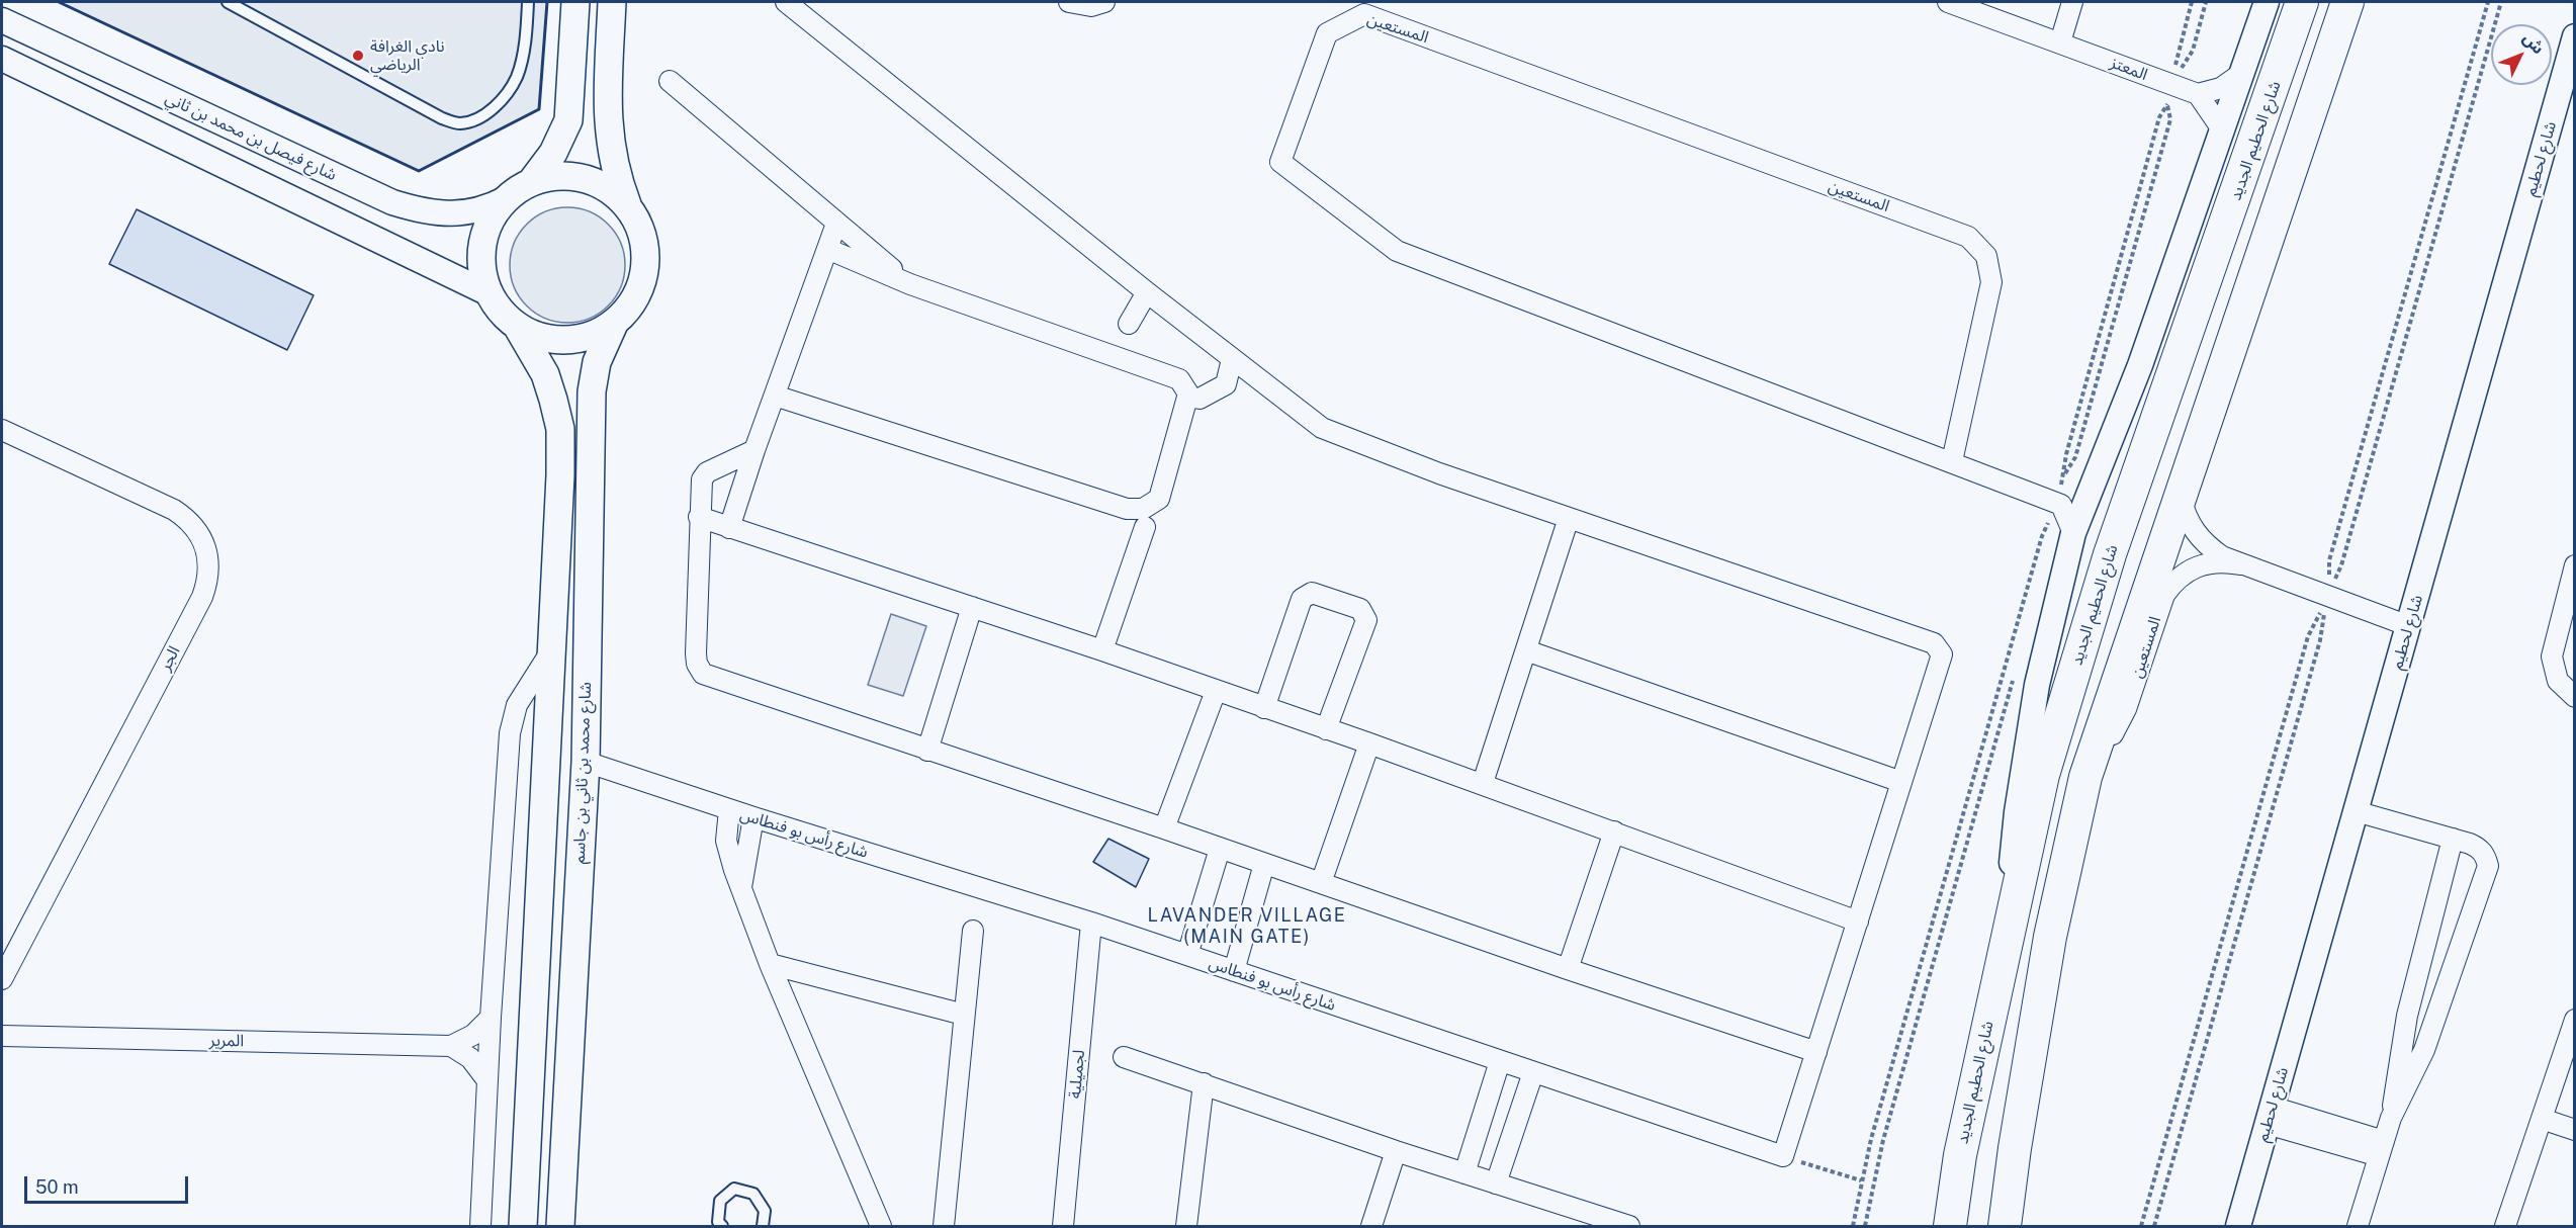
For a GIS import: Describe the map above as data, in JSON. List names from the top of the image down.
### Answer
{
  "streets": {
    "main road": ["شارع الحطيم الجديد", "شارع محمد بن ثاني بن جاسم"],
    "street": [
      "المستعين",
      "المعتز",
      "شارع فيصل بن محمد بن ثاني",
      "شارع لحطيم",
      "الجر",
      "شارع رأس بو فنطاس",
      "المرير",
      "لجميلية"
    ]
  },
  "crossings": [
    ["المستعين", "شارع لحطيم"],
    ["شارع فيصل بن محمد بن ثاني", "شارع محمد بن ثاني بن جاسم"],
    ["شارع محمد بن ثاني بن جاسم", "شارع رأس بو فنطاس"],
    ["شارع رأس بو فنطاس", "لجميلية"]
  ],
  "districts": ["LAVANDER VILLAGE (MAIN GATE)"],
  "places": ["نادي الغرافة الرياضي"],
  "scale_bar": "50 m",
  "north": "top right"
}
